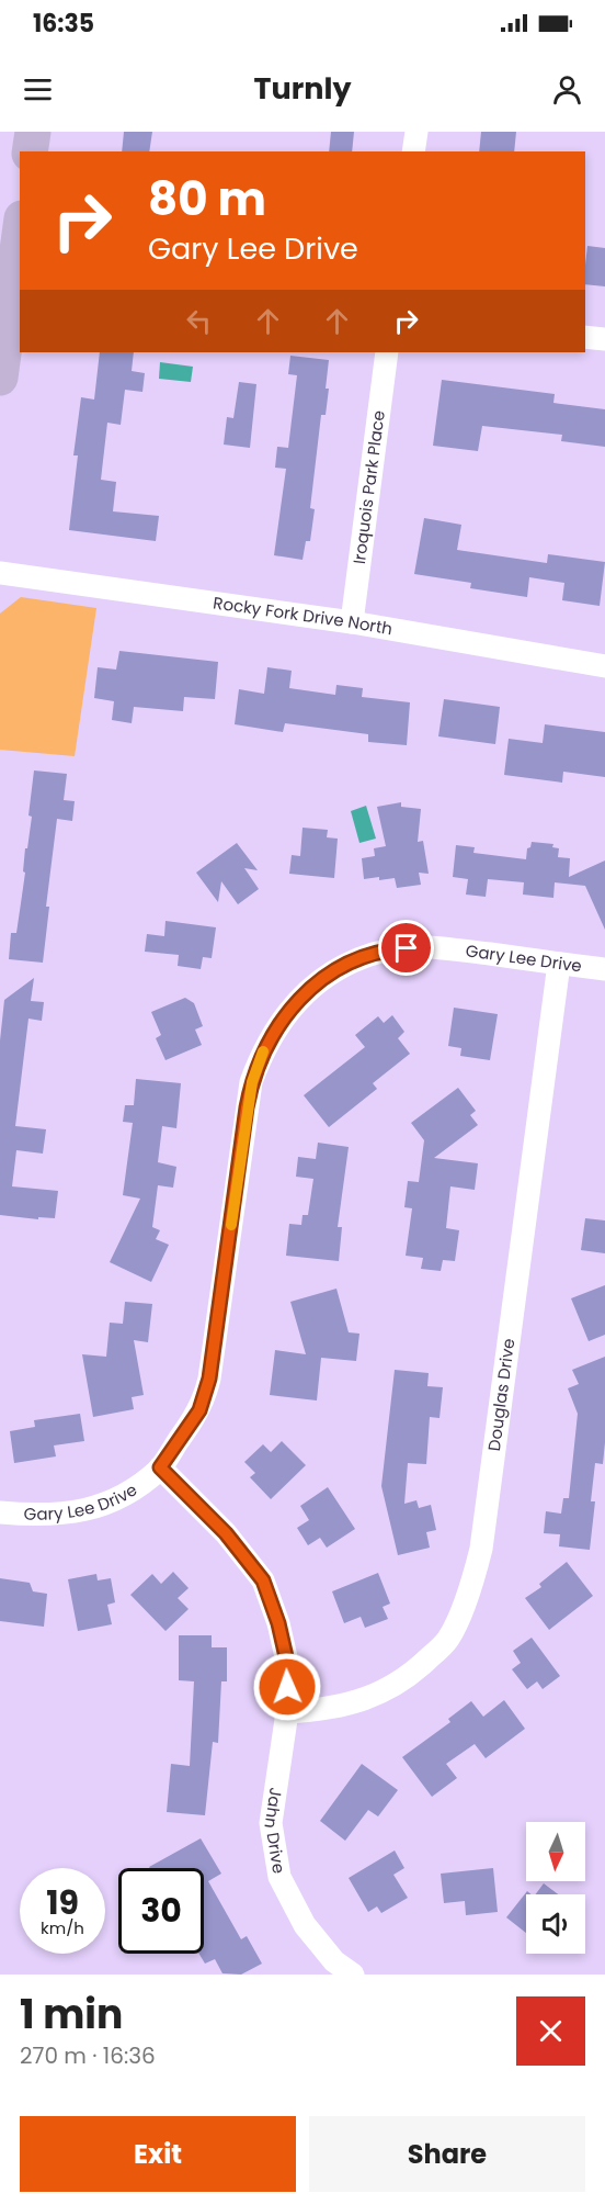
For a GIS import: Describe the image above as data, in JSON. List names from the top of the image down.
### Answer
{
  "streets": {
    "street": [
      "Iroquois Park Place",
      "Rocky Fork Drive North",
      "Gary Lee Drive",
      "Douglas Drive",
      "Jahn Drive"
    ]
  },
  "crossings": [
    ["Iroquois Park Place", "Rocky Fork Drive North"],
    ["Gary Lee Drive", "Douglas Drive"],
    ["Gary Lee Drive", "Jahn Drive"],
    ["Douglas Drive", "Jahn Drive"]
  ],
  "north": "bottom",
  "page": {
    "status": "16:35",
    "header": "Turnly",
    "turn": ["80 m", "Gary Lee Drive"],
    "speed": "19 km/h",
    "limit": "30",
    "heading": ["1 min", "270 m · 16:36"],
    "buttons": ["Exit", "Share"]
  }
}
